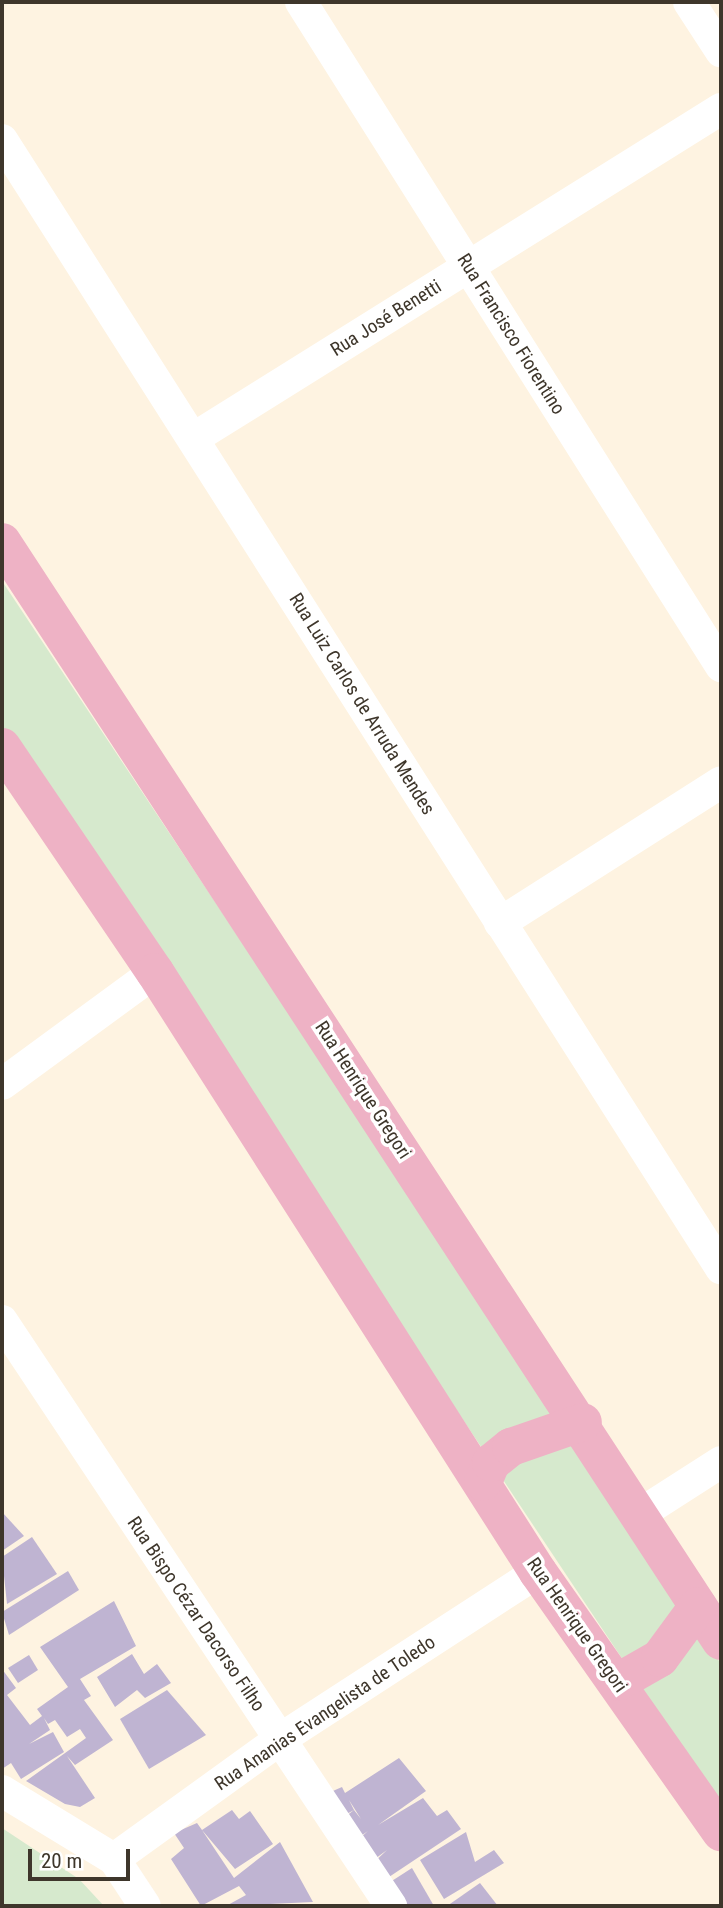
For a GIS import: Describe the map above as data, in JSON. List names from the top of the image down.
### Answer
{
  "streets": {
    "main road": ["Rua Henrique Gregori"],
    "street": [
      "Rua José Benetti",
      "Rua Francisco Fiorentino",
      "Rua Luiz Carlos de Arruda Mendes",
      "Rua Bispo Cézar Dacorso Filho",
      "Rua Ananias Evangelista de Toledo"
    ]
  },
  "crossings": [
    ["Rua José Benetti", "Rua Francisco Fiorentino"],
    ["Rua José Benetti", "Rua Luiz Carlos de Arruda Mendes"],
    ["Rua Henrique Gregori", "Rua Ananias Evangelista de Toledo"],
    ["Rua Bispo Cézar Dacorso Filho", "Rua Ananias Evangelista de Toledo"]
  ],
  "scale_bar": "20 m"
}
